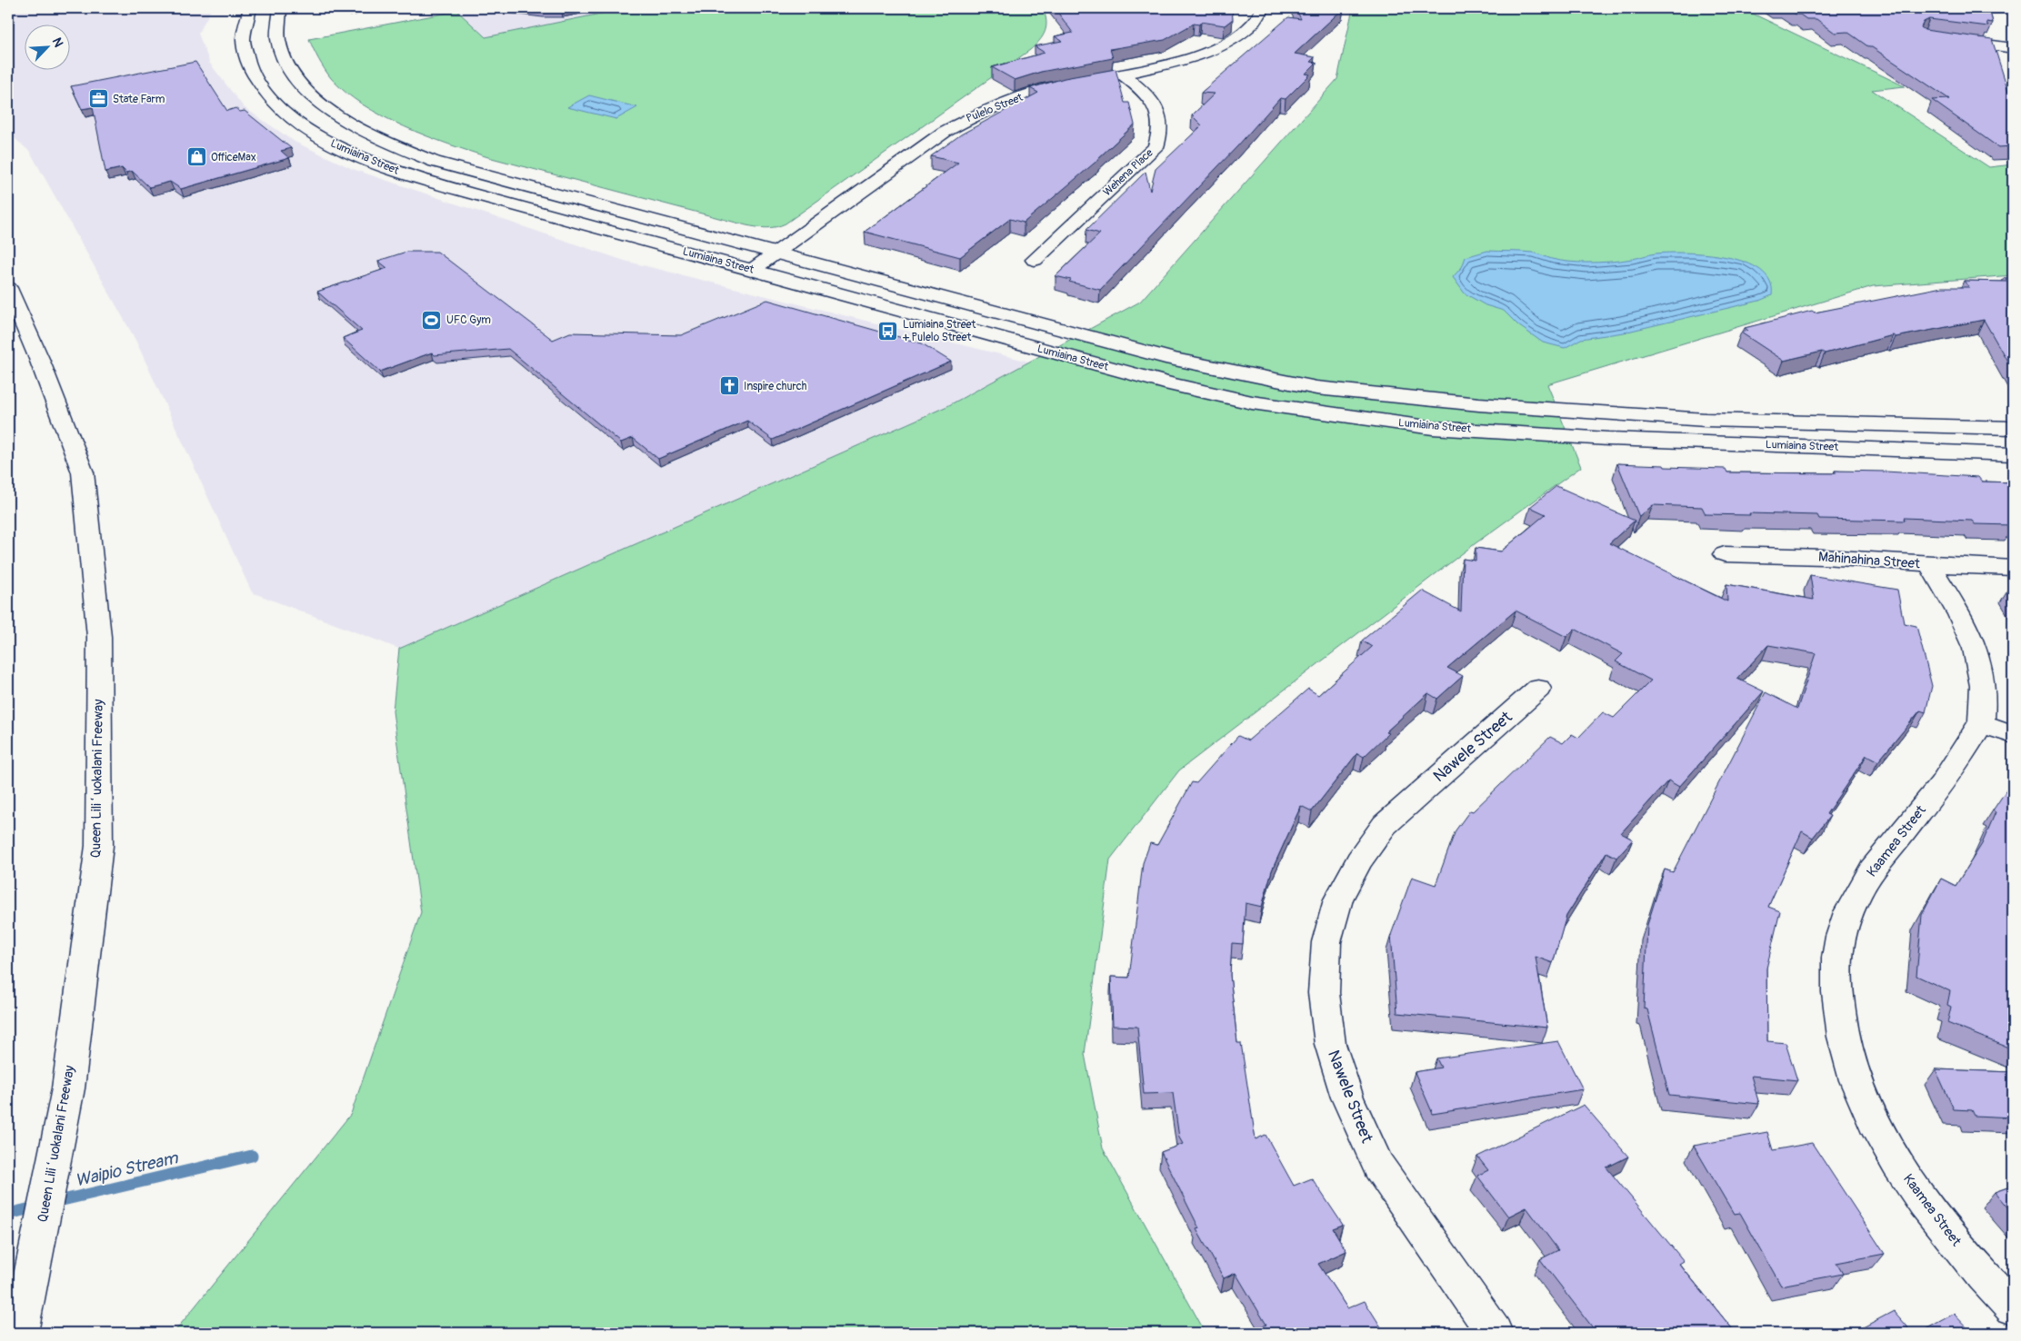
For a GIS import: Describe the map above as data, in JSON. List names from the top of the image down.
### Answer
{
  "streets": {
    "main road": [
      "Pulelo Street",
      "Lumiaina Street",
      "Wehena Place",
      "Mahinahina Street",
      "Nawele Street",
      "Queen Liliʻuokalani Freeway",
      "Kaamea Street"
    ]
  },
  "crossings": [
    ["Pulelo Street", "Lumiaina Street"],
    ["Pulelo Street", "Wehena Place"],
    ["Mahinahina Street", "Kaamea Street"]
  ],
  "water": ["Waipio Stream"],
  "places": {
    "office": ["State Farm"],
    "shop": ["OfficeMax"],
    "sports": ["UFC Gym"],
    "bus stop": ["Lumiaina Street + Pulelo Street"],
    "church": ["Inspire church"]
  },
  "north": "top right"
}
